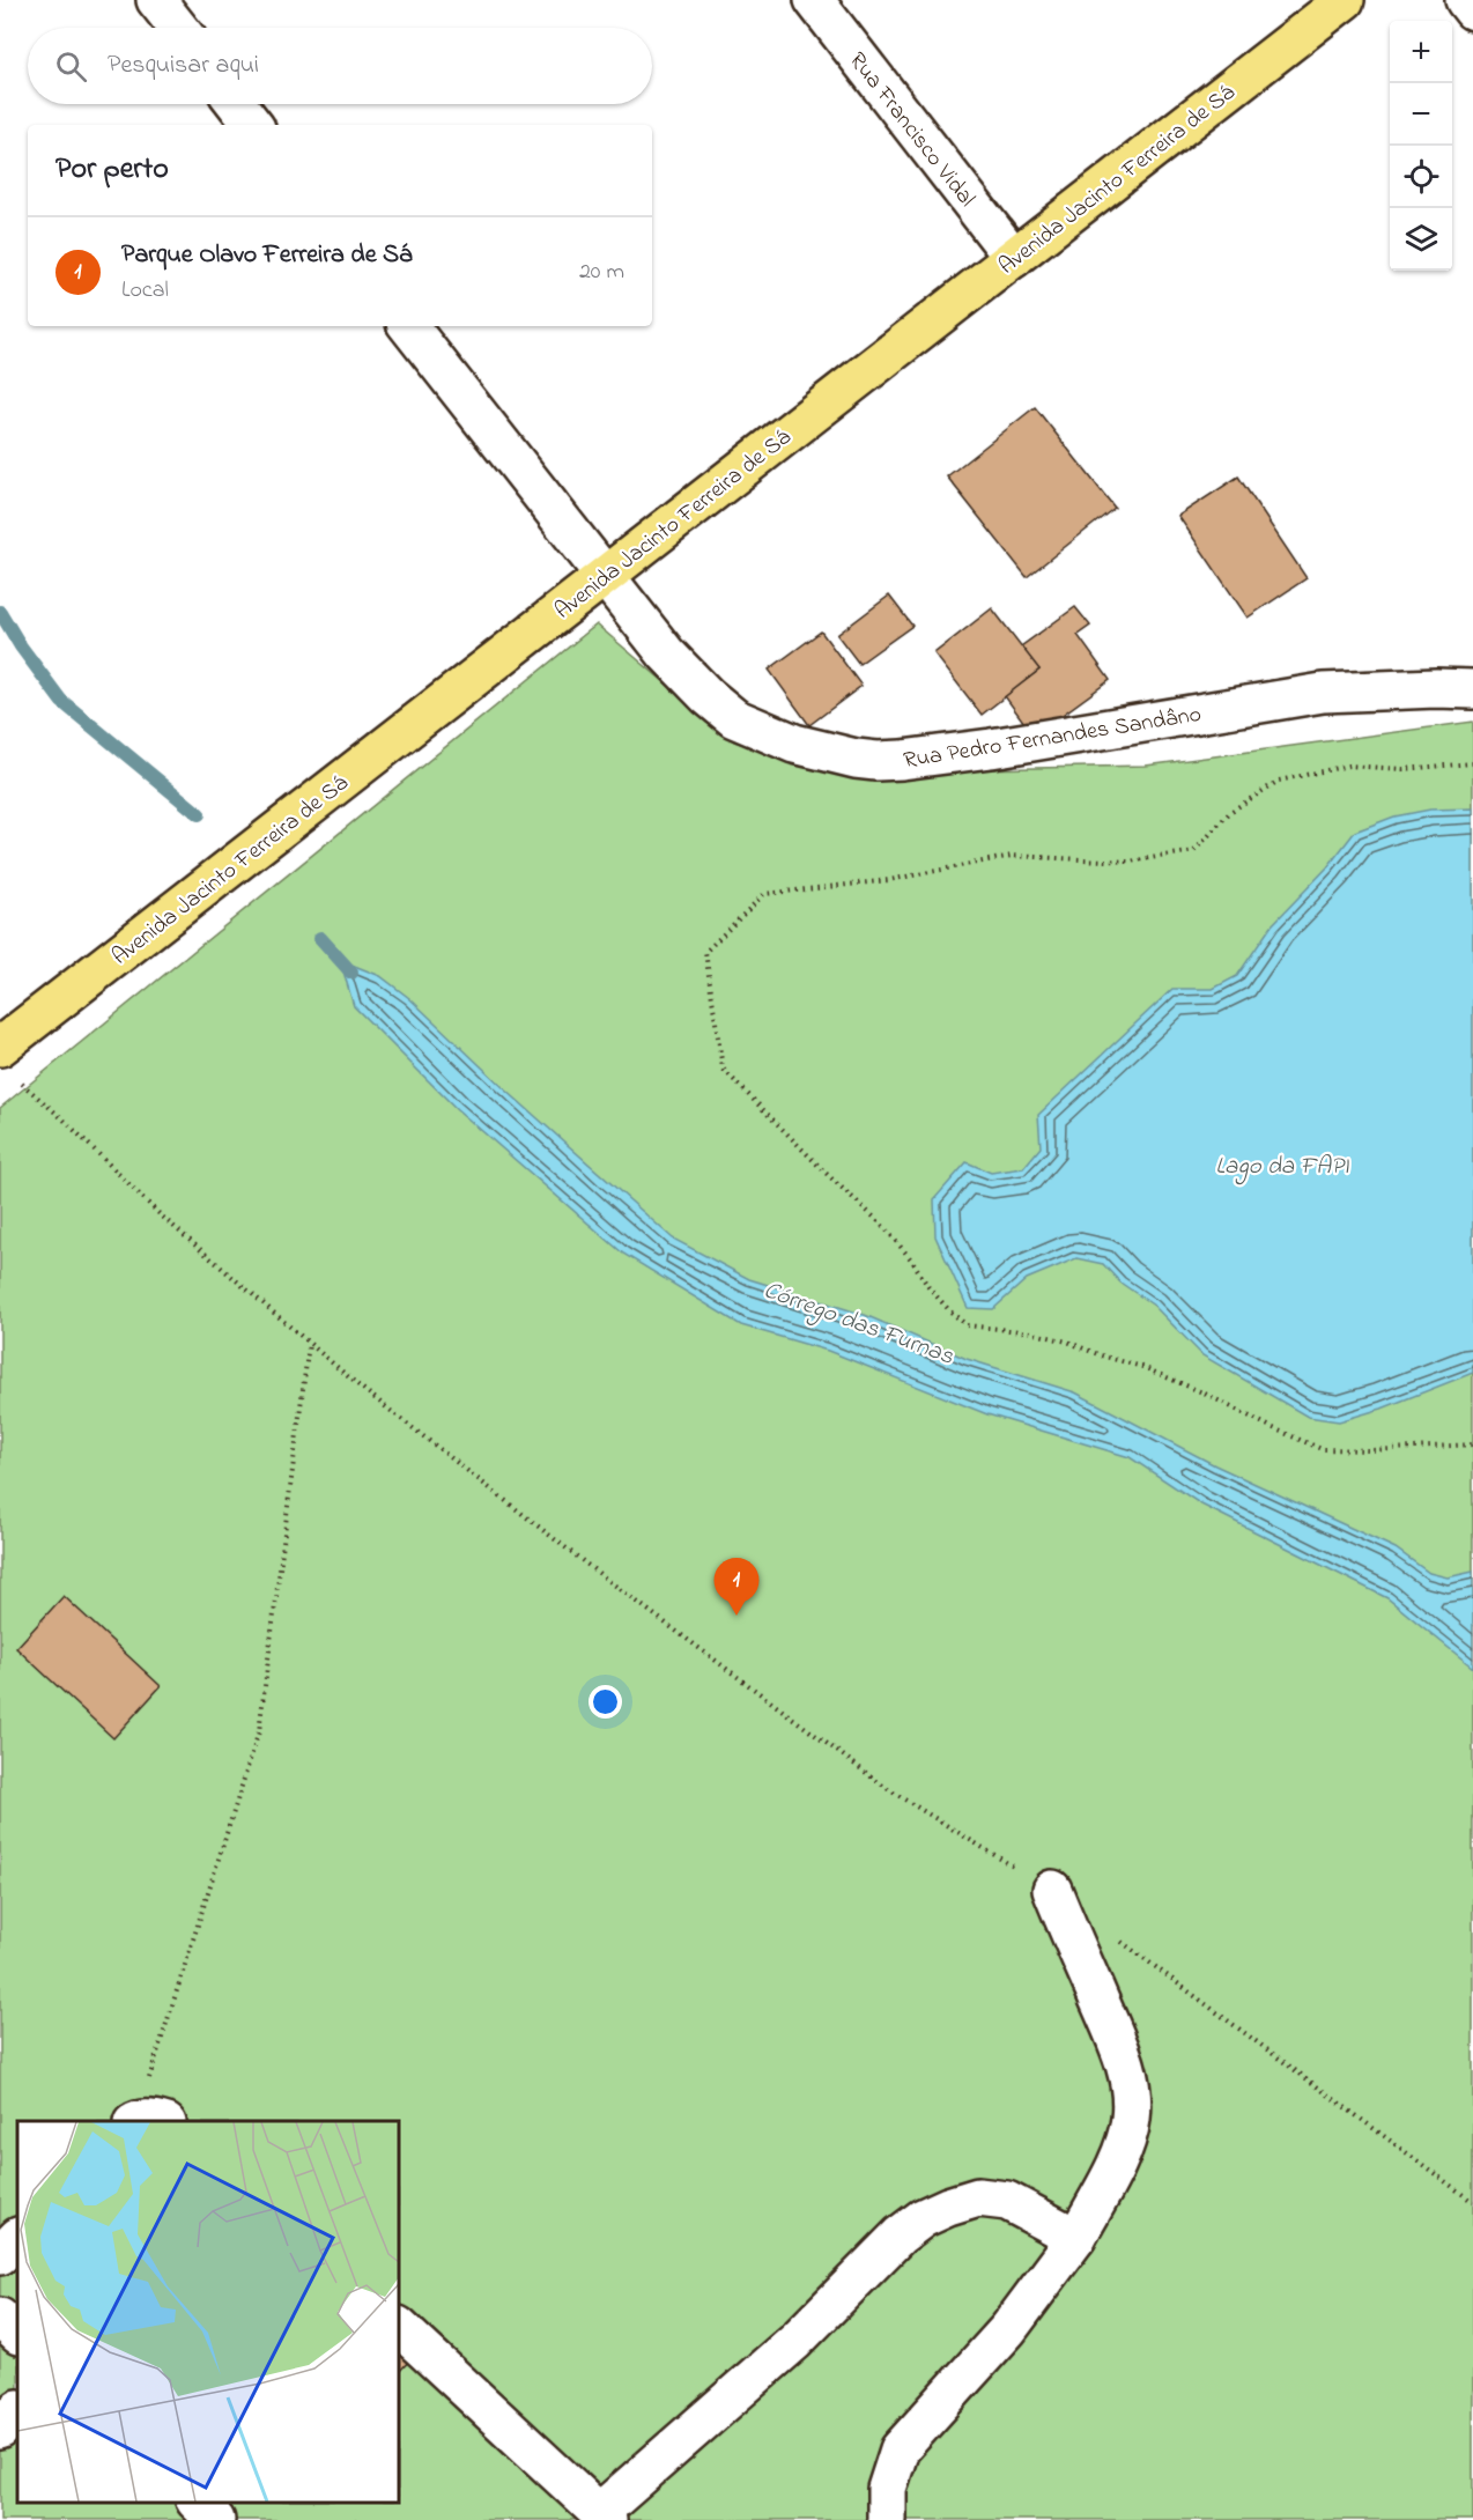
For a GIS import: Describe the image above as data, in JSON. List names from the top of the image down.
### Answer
{
  "streets": {
    "main road": ["Avenida Jacinto Ferreira de Sá"],
    "street": ["Rua Francisco Vidal", "Rua Pedro Fernandes Sandâno"]
  },
  "crossings": [
    ["Rua Francisco Vidal", "Avenida Jacinto Ferreira de Sá"],
    ["Avenida Jacinto Ferreira de Sá", "Rua Pedro Fernandes Sandâno"]
  ],
  "water": ["Lago da FAPI", "Córrego das Furnas"],
  "page": {
    "map_buttons": ["+", "−"],
    "search": "Pesquisar aqui",
    "heading": "Por perto",
    "list": [
      {
        "mark": "1",
        "name": "Parque Olavo Ferreira de Sá",
        "note": "Local",
        "value": "20 m"
      }
    ],
    "pins": "1"
  }
}
